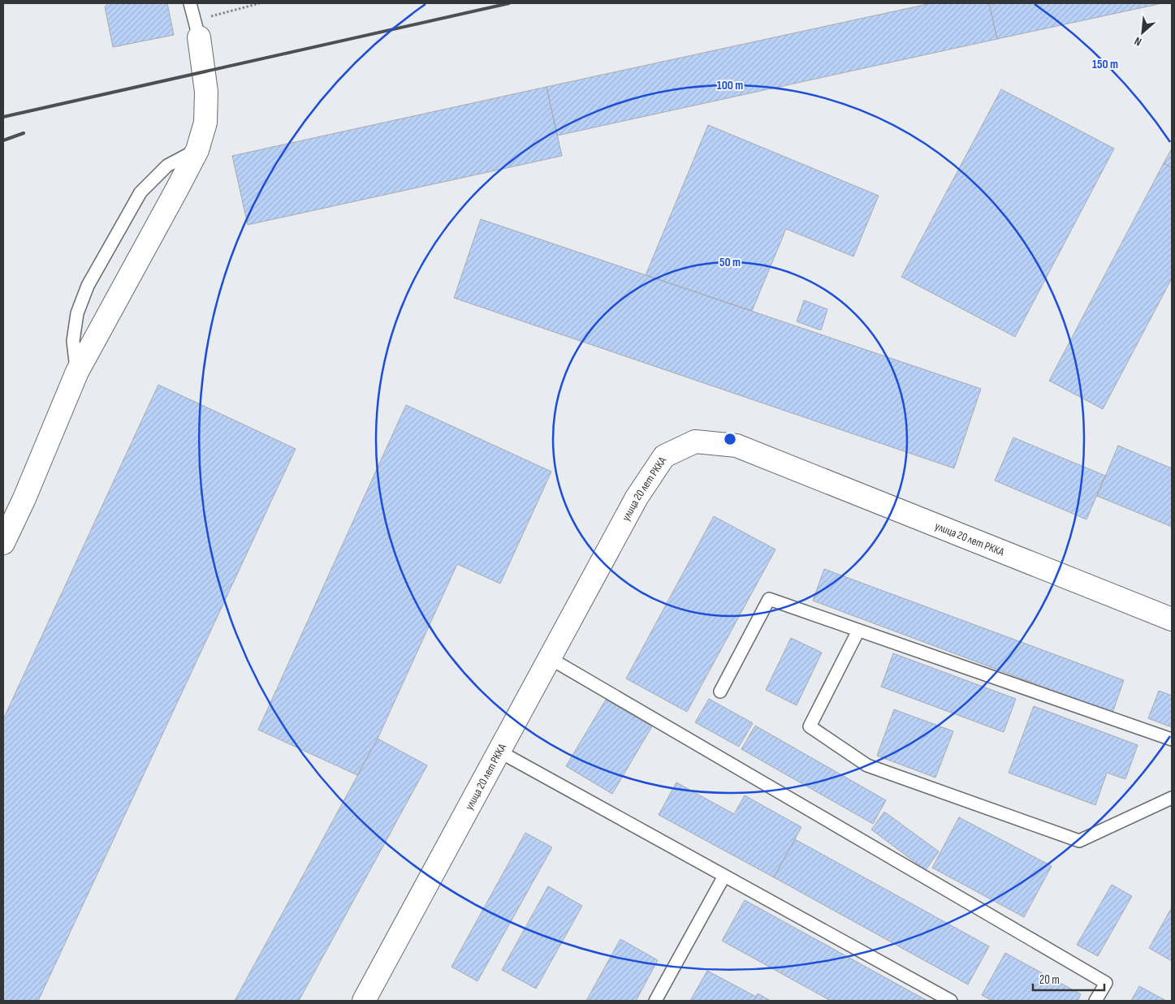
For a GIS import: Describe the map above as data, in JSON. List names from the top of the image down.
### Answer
{
  "streets": {
    "main road": ["улица 20 лет РККА"]
  },
  "scale_bar": "20 m",
  "north": "bottom left",
  "rings": ["150 m", "100 m", "50 m"]
}
